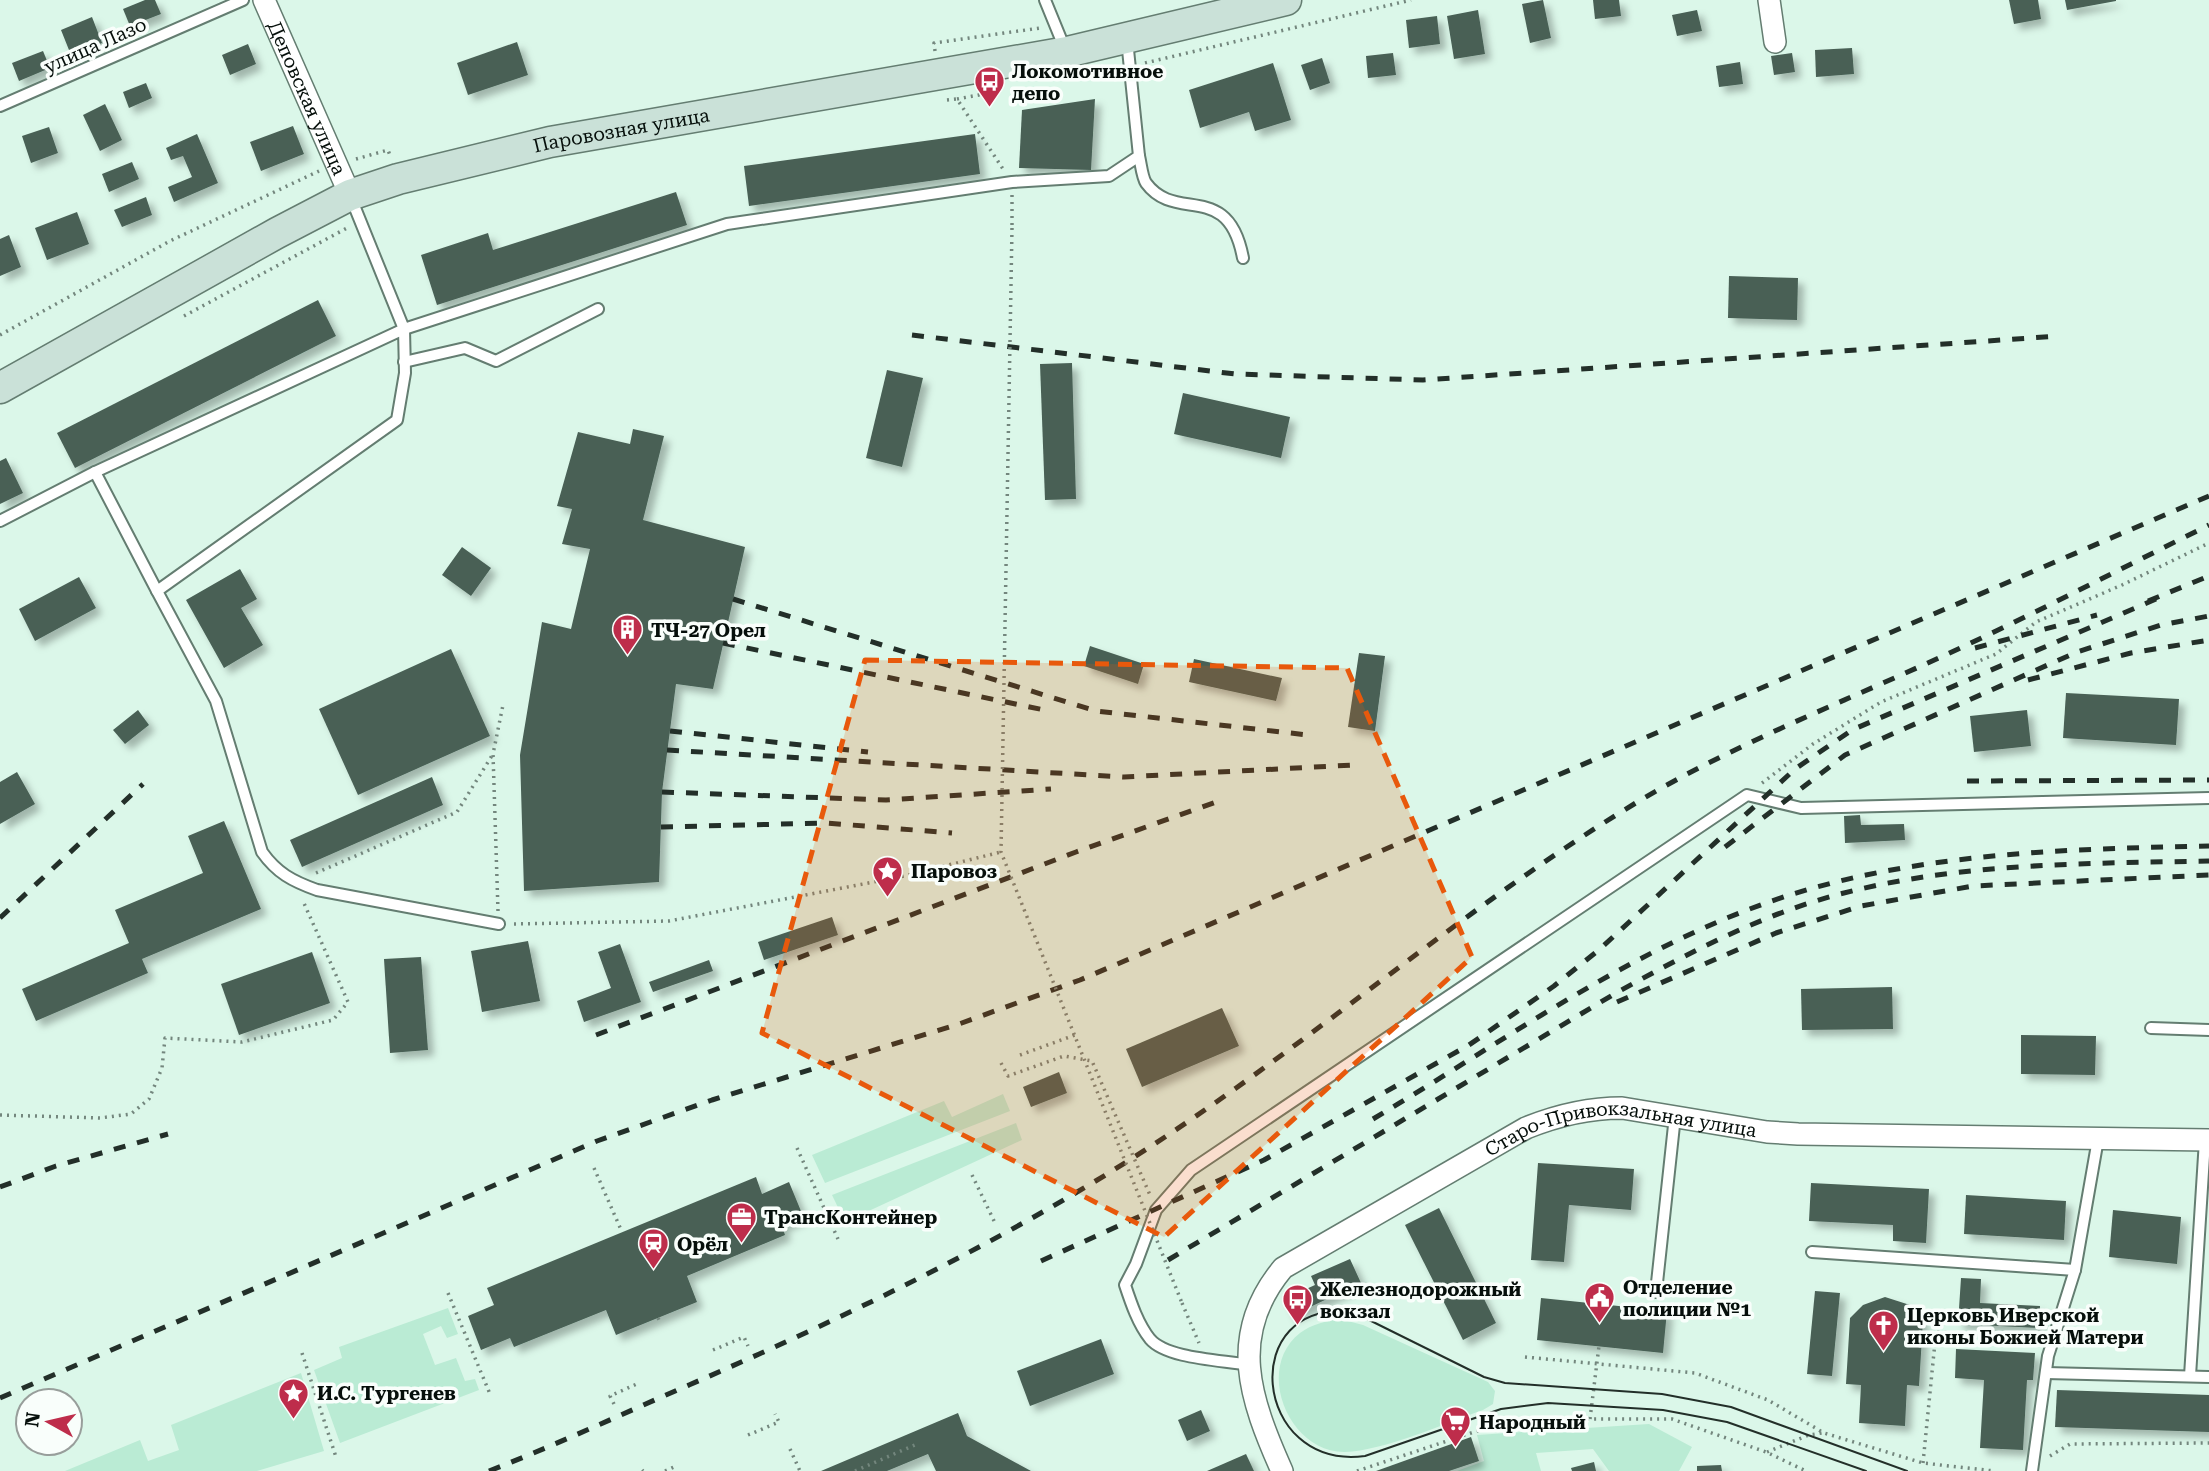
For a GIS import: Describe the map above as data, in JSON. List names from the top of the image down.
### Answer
{
  "streets": {
    "main road": ["Паровозная улица"],
    "street": ["Деповская улица", "Старо-Привокзальная улица"],
    "lane": ["улица Лазо"]
  },
  "crossings": [
    ["Деповская улица", "Паровозная улица"]
  ],
  "places": {
    "bus stop": ["Локомотивное депо", "Железнодорожный вокзал"],
    "building": ["ТЧ-27 Орел"],
    "place": ["Паровоз", "И.С. Тургенев"],
    "office": ["ТрансКонтейнер"],
    "station": ["Орёл"],
    "public building": ["Отделение полиции №1"],
    "church": ["Церковь Иверской иконы Божией Матери"],
    "supermarket": ["Народный"]
  },
  "north": "left"
}
